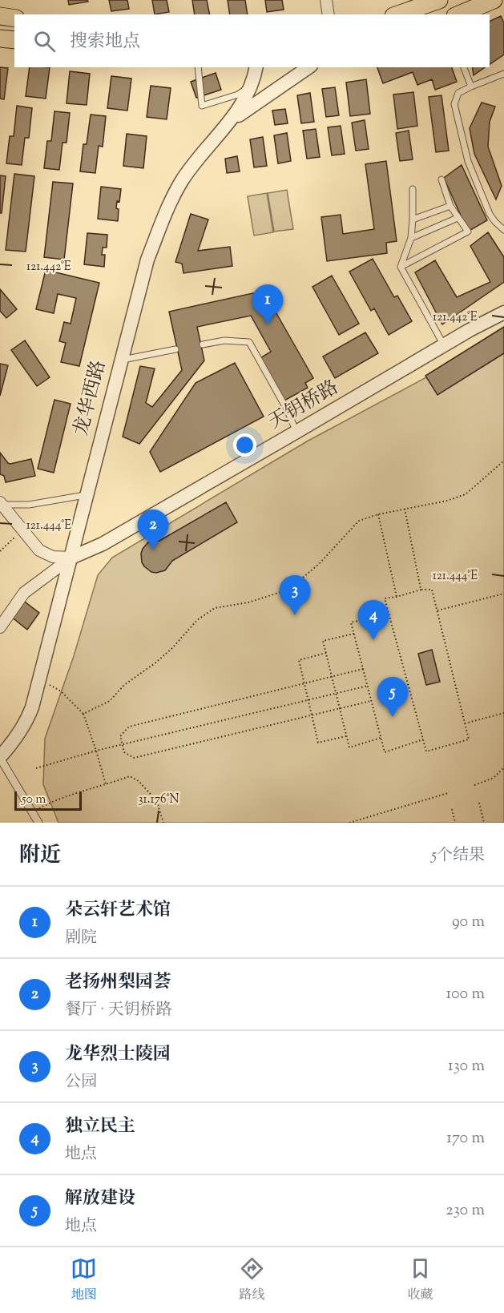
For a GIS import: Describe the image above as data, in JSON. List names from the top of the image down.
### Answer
{
  "streets": {
    "street": ["龙华西路", "天钥桥路"]
  },
  "crossings": [
    ["龙华西路", "天钥桥路"]
  ],
  "scale_bar": "50 m",
  "page": {
    "search": "搜索地点",
    "pins": [
      "1",
      "2",
      "3",
      "4",
      "5"
    ],
    "scale": "50 m",
    "heading": ["附近", "5个结果"],
    "list": [
      {
        "mark": "1",
        "name": "朵云轩艺术馆",
        "note": "剧院",
        "value": "90 m"
      },
      {
        "mark": "2",
        "name": "老扬州梨园荟",
        "note": "餐厅 · 天钥桥路",
        "value": "100 m"
      },
      {
        "mark": "3",
        "name": "龙华烈士陵园",
        "note": "公园",
        "value": "130 m"
      },
      {
        "mark": "4",
        "name": "独立民主",
        "note": "地点",
        "value": "170 m"
      },
      {
        "mark": "5",
        "name": "解放建设",
        "note": "地点",
        "value": "230 m"
      }
    ],
    "nav": ["地图", "路线", "收藏"]
  },
  "coordinates": ["121.442°E", "121.444°E", "31.176°N"]
}
